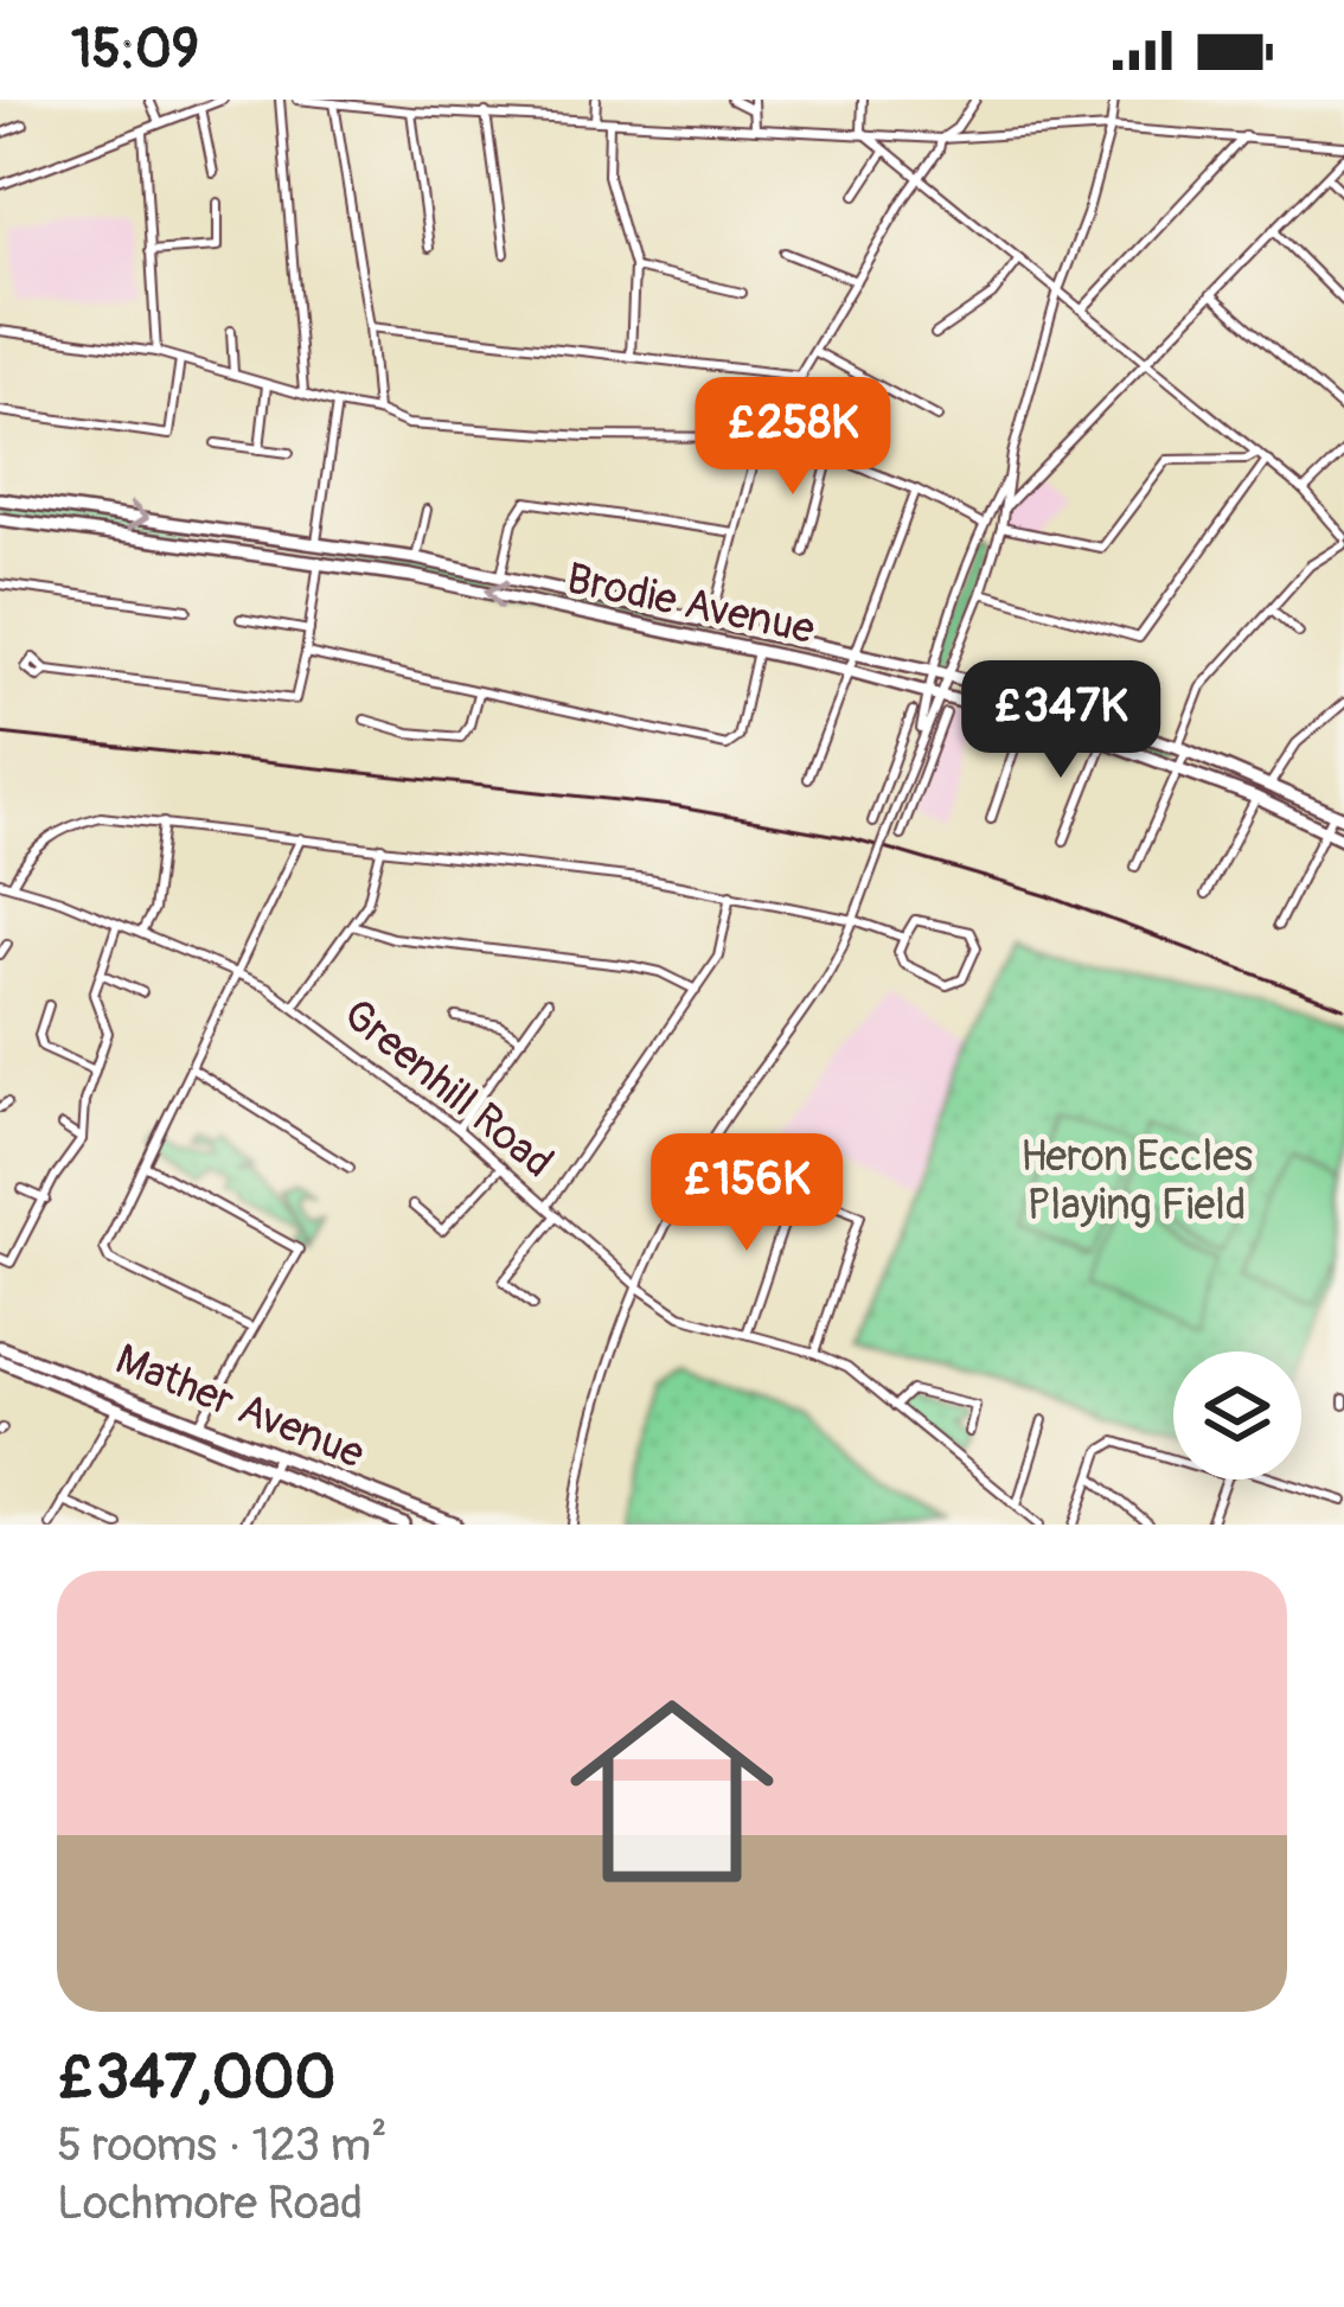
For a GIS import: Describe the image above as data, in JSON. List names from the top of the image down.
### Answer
{
  "streets": {
    "street": ["Brodie Avenue", "Greenhill Road", "Mather Avenue"]
  },
  "parks": ["Heron Eccles Playing Field"],
  "page": {
    "status": "15:09",
    "price": ["£258K", "£347K", "£156K"],
    "list": [
      {
        "name": "£347,000",
        "note": "5 rooms · 123 m² · Lochmore Road"
      }
    ]
  }
}
